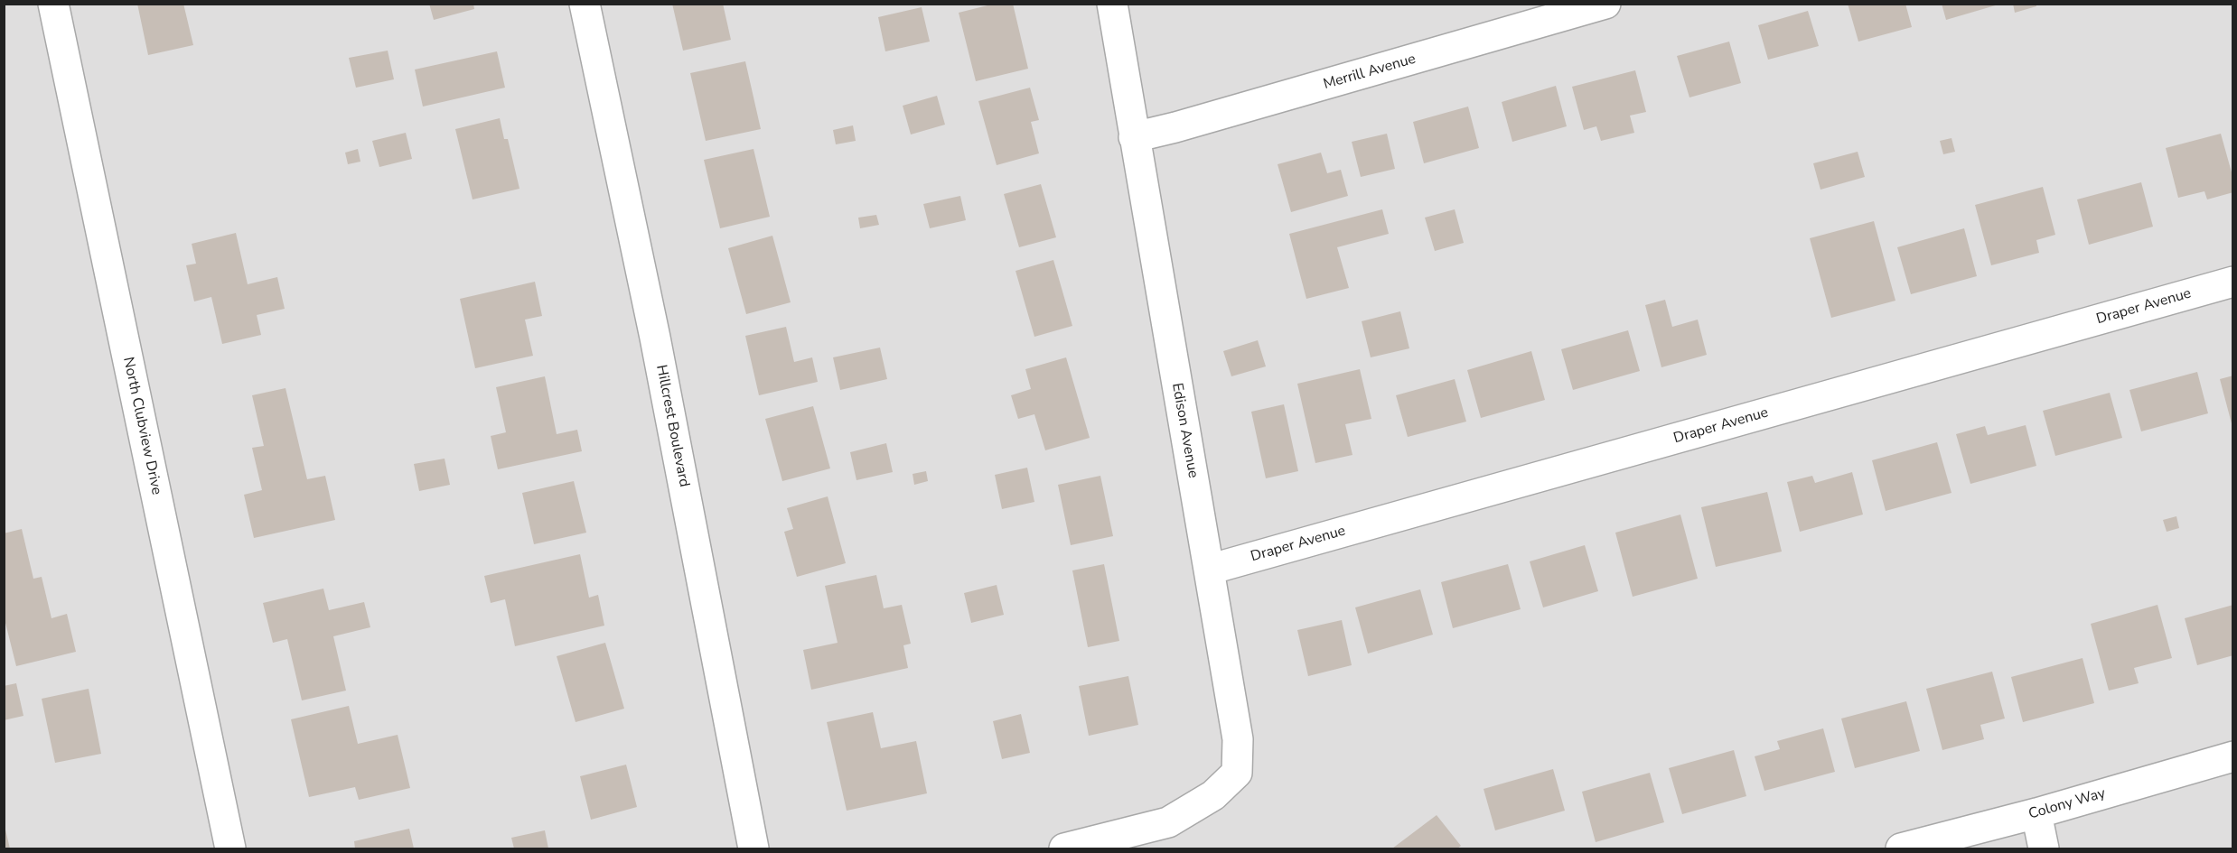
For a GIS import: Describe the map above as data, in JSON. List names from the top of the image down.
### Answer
{
  "streets": {
    "street": [
      "Merrill Avenue",
      "Draper Avenue",
      "North Clubview Drive",
      "Hillcrest Boulevard",
      "Edison Avenue",
      "Colony Way"
    ]
  },
  "crossings": [
    ["Merrill Avenue", "Edison Avenue"],
    ["Draper Avenue", "Edison Avenue"]
  ]
}
